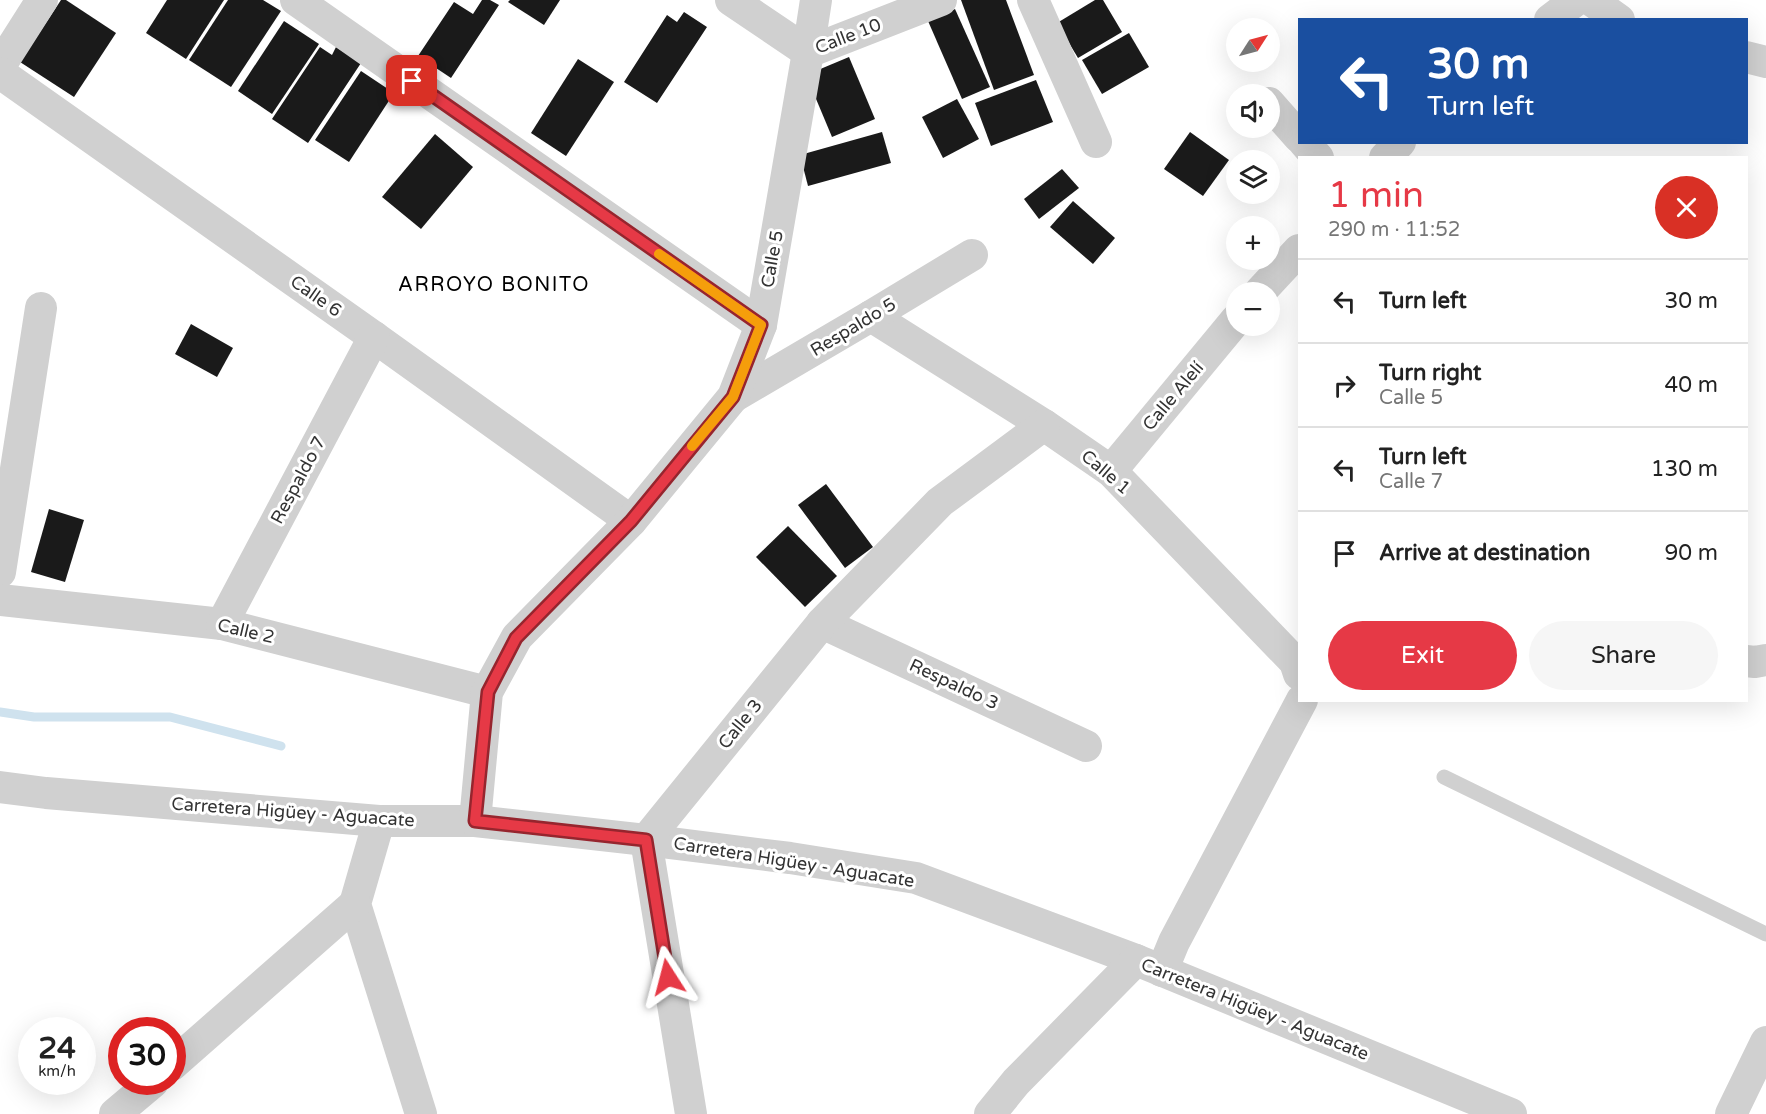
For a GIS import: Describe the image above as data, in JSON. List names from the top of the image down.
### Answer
{
  "streets": {
    "street": [
      "Calle 10",
      "Calle 5",
      "Calle 6",
      "Respaldo 5",
      "Calle Alelí",
      "Calle 1",
      "Respaldo 7",
      "Calle 2",
      "Respaldo 3",
      "Calle 3",
      "Carretera Higüey - Aguacate"
    ]
  },
  "crossings": [
    ["Calle 10", "Calle 5"],
    ["Calle 5", "Calle 6"],
    ["Calle 5", "Respaldo 5"],
    ["Calle 5", "Calle 2"],
    ["Calle 5", "Carretera Higüey - Aguacate"],
    ["Calle 6", "Respaldo 7"],
    ["Respaldo 5", "Calle 1"],
    ["Calle Alelí", "Calle 1"],
    ["Calle 1", "Calle 3"],
    ["Respaldo 7", "Calle 2"],
    ["Respaldo 3", "Calle 3"],
    ["Calle 3", "Carretera Higüey - Aguacate"]
  ],
  "districts": ["ARROYO BONITO"],
  "north": "top right",
  "page": {
    "map_buttons": ["+", "−"],
    "turn": ["30 m", "Turn left"],
    "heading": ["1 min", "290 m · 11:52"],
    "list": [
      {
        "name": "Turn left",
        "value": "30 m"
      },
      {
        "name": "Turn right",
        "note": "Calle 5",
        "value": "40 m"
      },
      {
        "name": "Turn left",
        "note": "Calle 7",
        "value": "130 m"
      },
      {
        "name": "Arrive at destination",
        "value": "90 m"
      }
    ],
    "buttons": ["Exit", "Share"],
    "speed": "24 km/h",
    "limit": "30"
  }
}
